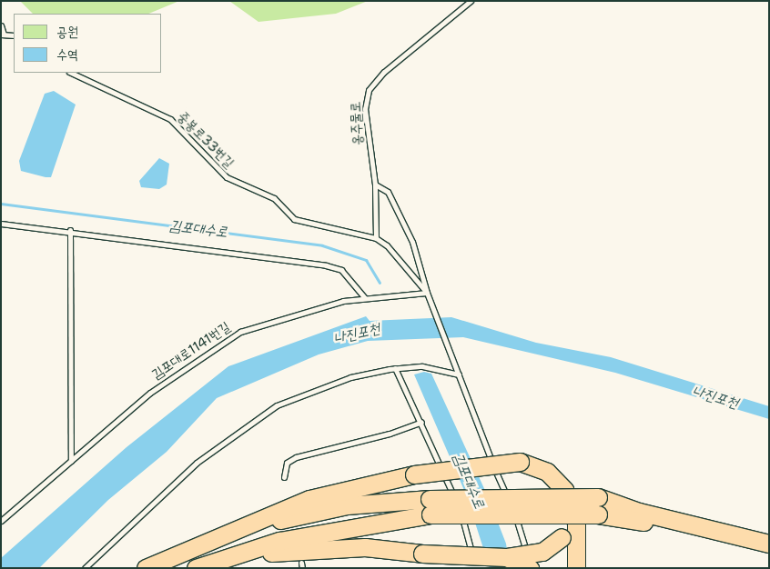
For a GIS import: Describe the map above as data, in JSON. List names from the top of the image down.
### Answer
{
  "streets": {
    "lane": ["옹주물로", "중봉로33번길", "김포대로1141번길"]
  },
  "crossings": [
    ["옹주물로", "중봉로33번길"]
  ],
  "water": ["김포대수로", "나진포천"],
  "legend": ["공원", "수역"]
}
